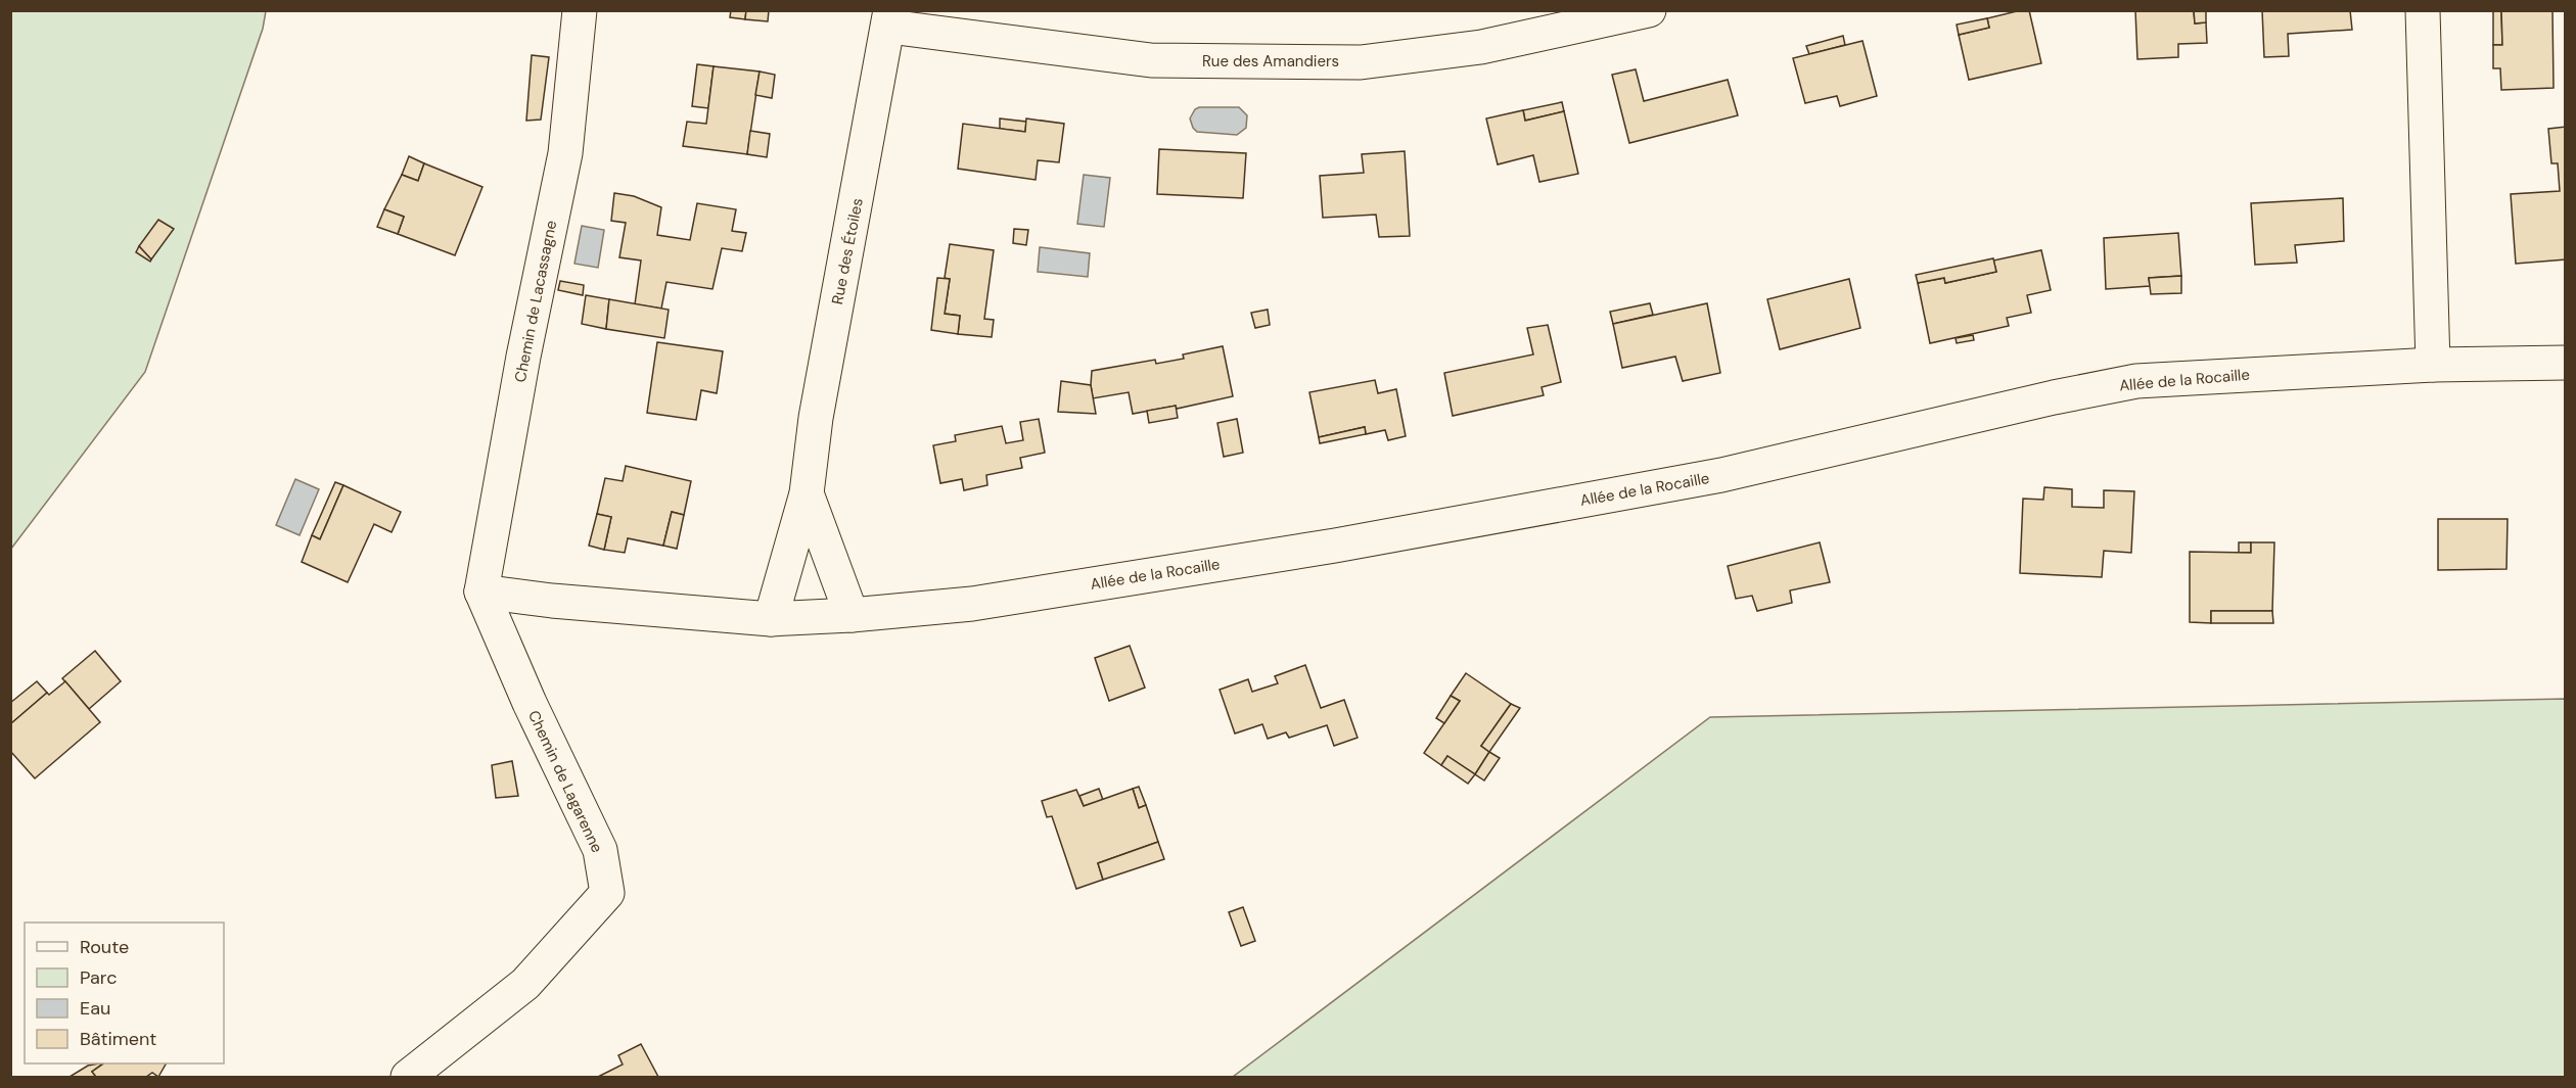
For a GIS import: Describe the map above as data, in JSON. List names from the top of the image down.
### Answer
{
  "streets": {
    "street": [
      "Rue des Amandiers",
      "Rue des Étoiles",
      "Chemin de Lacassagne",
      "Allée de la Rocaille",
      "Chemin de Lagarenne"
    ]
  },
  "crossings": [
    ["Rue des Amandiers", "Rue des Étoiles"],
    ["Rue des Étoiles", "Allée de la Rocaille"],
    ["Chemin de Lacassagne", "Allée de la Rocaille"],
    ["Chemin de Lacassagne", "Chemin de Lagarenne"],
    ["Allée de la Rocaille", "Chemin de Lagarenne"]
  ],
  "legend": [
    "Route",
    "Parc",
    "Eau",
    "Bâtiment"
  ]
}
